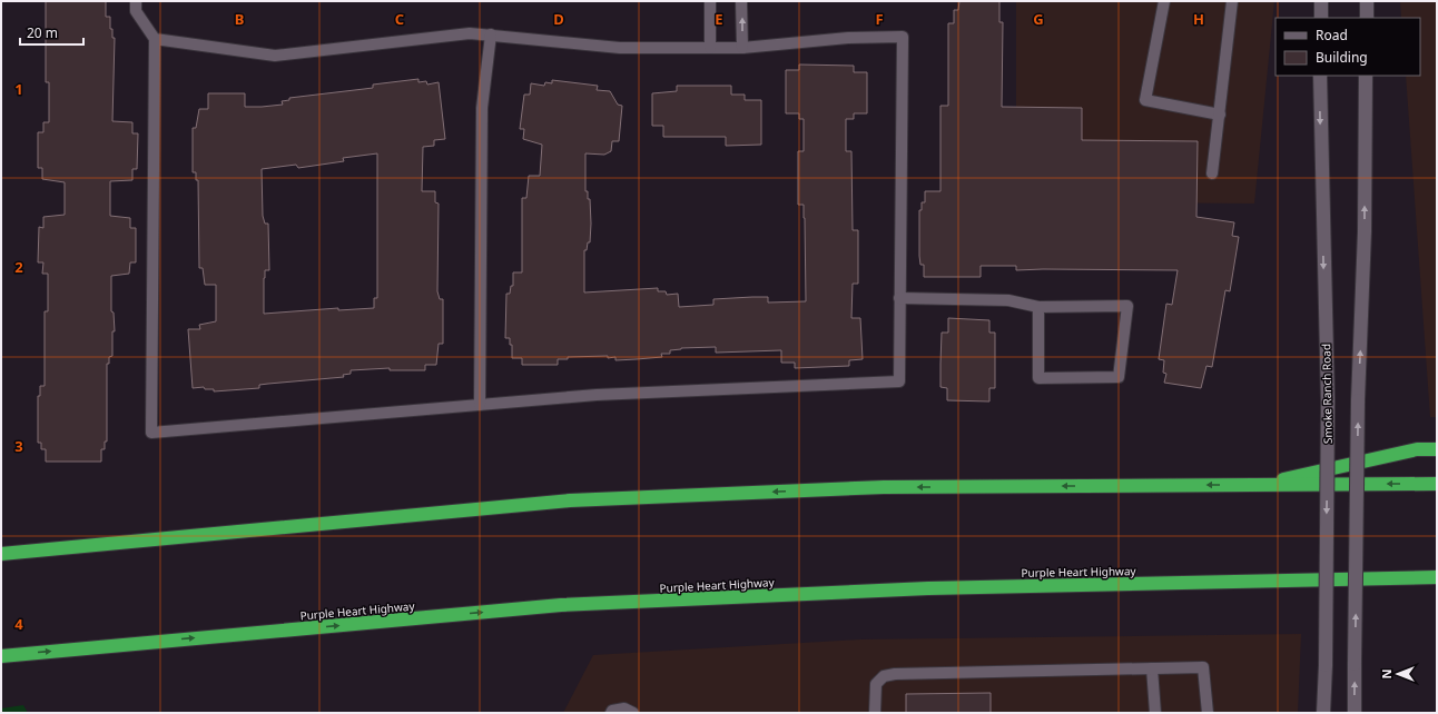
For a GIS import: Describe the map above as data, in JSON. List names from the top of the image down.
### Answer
{
  "streets": {
    "highway": ["Purple Heart Highway"],
    "main road": ["Smoke Ranch Road"]
  },
  "legend": ["Road", "Building"],
  "scale_bar": "20 m",
  "north": "left",
  "grid": {
    "columns": [
      "B",
      "C",
      "D",
      "E",
      "F",
      "G",
      "H"
    ],
    "rows": [
      "1",
      "2",
      "3",
      "4"
    ]
  }
}
